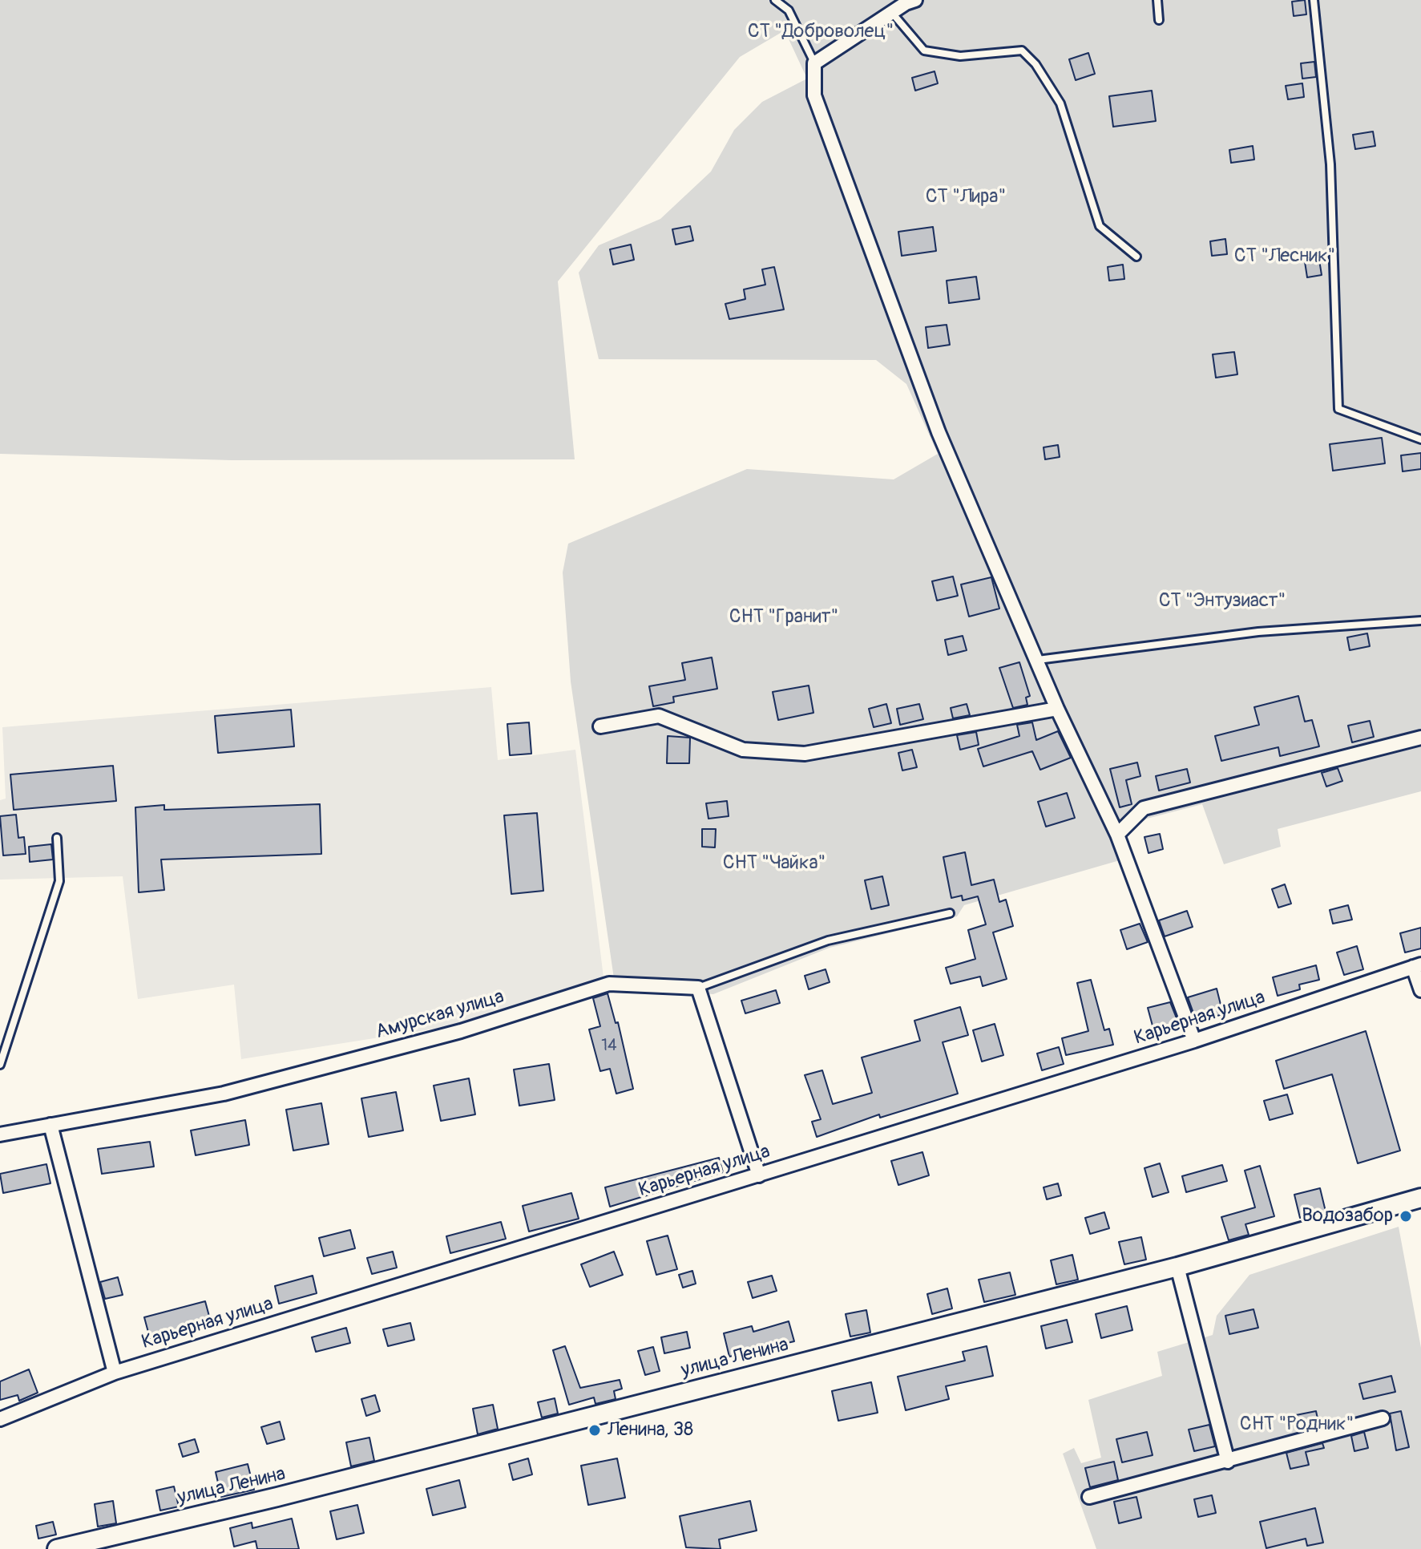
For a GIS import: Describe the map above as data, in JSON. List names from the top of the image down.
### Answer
{
  "streets": {
    "street": ["Амурская улица", "Карьерная улица", "улица Ленина"]
  },
  "parks": [
    "СТ \"Доброволец\"",
    "СТ \"Лира\"",
    "СТ \"Лесник\"",
    "СТ \"Энтузиаст\"",
    "СНТ \"Гранит\"",
    "СНТ \"Чайка\"",
    "СНТ \"Родник\""
  ],
  "places": ["Водозабор", "Ленина, 38"],
  "house_numbers": ["14"]
}
